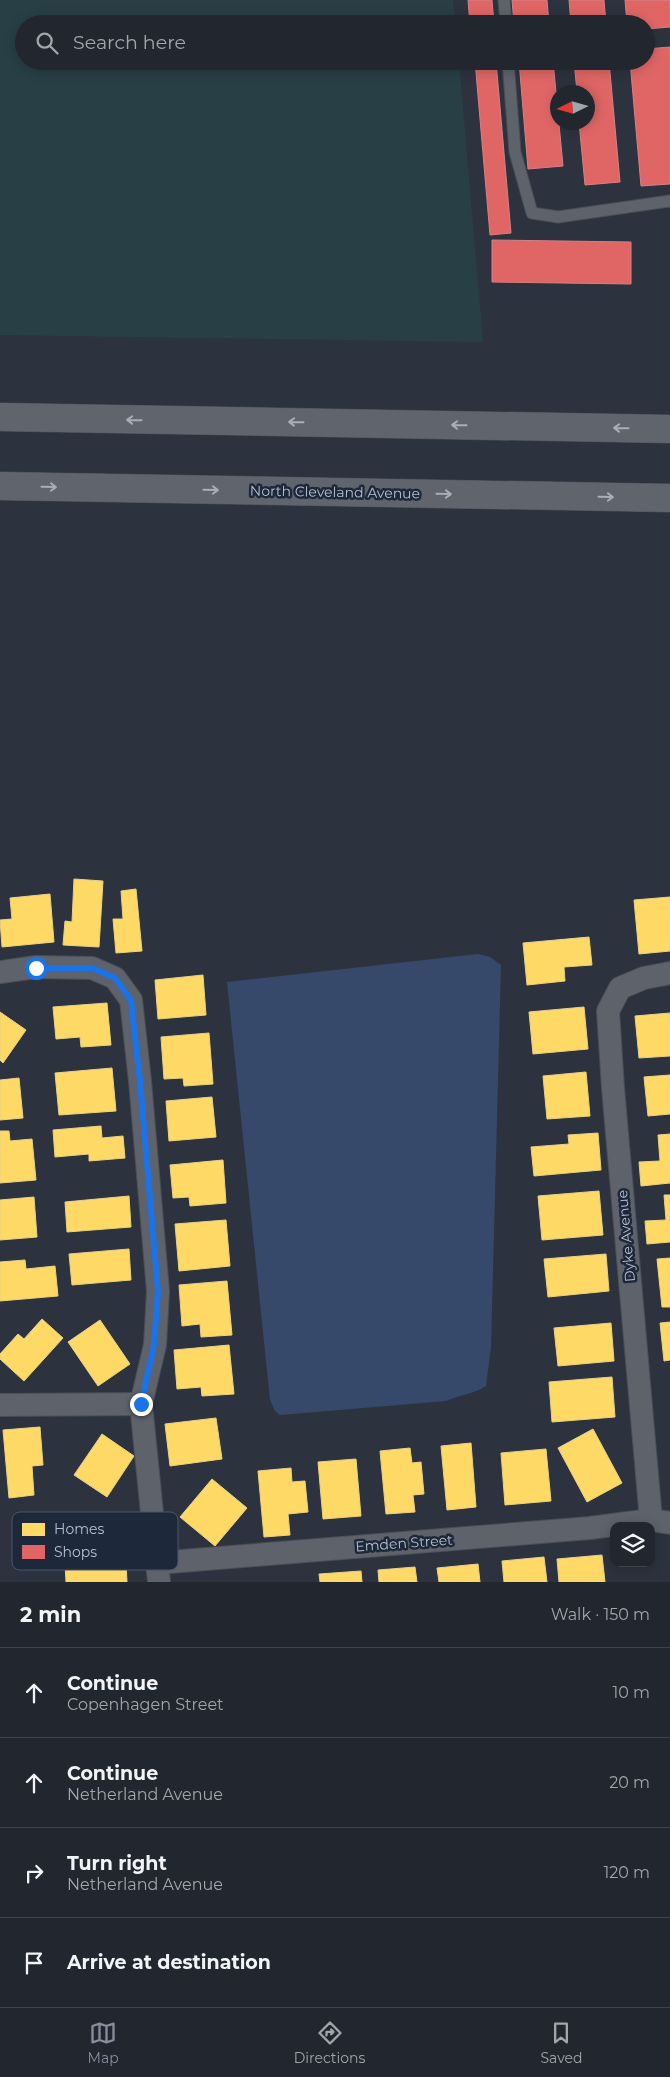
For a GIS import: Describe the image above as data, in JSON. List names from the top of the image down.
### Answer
{
  "streets": {
    "main road": ["North Cleveland Avenue"],
    "street": ["Dyke Avenue", "Emden Street"]
  },
  "crossings": [
    ["Dyke Avenue", "Emden Street"]
  ],
  "legend": ["Homes", "Shops"],
  "north": "left",
  "page": {
    "search": "Search here",
    "heading": ["2 min", "Walk · 150 m"],
    "list": [
      ["Continue", "Copenhagen Street", "10 m"],
      ["Continue", "Netherland Avenue", "20 m"],
      ["Turn right", "Netherland Avenue", "120 m"],
      "Arrive at destination"
    ],
    "nav": ["Map", "Directions", "Saved"]
  }
}
